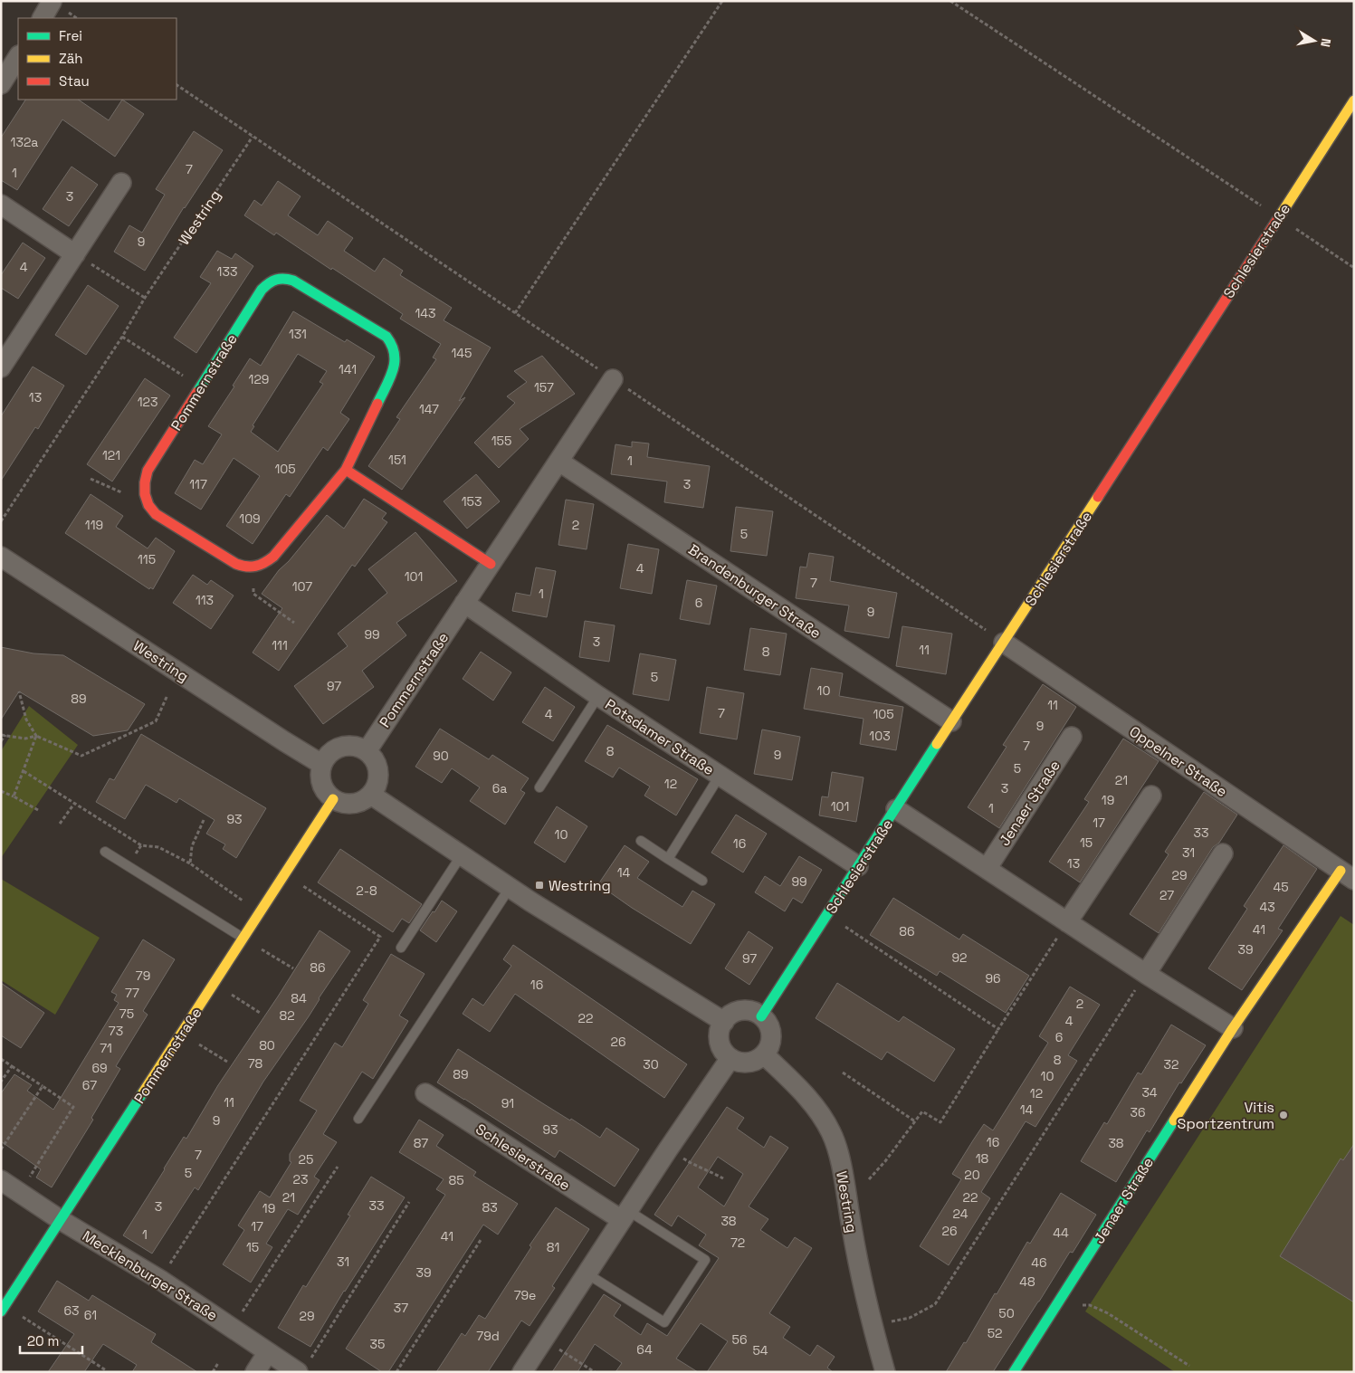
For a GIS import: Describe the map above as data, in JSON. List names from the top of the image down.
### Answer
{
  "streets": {
    "street": [
      "Westring",
      "Schlesierstraße",
      "Pommernstraße",
      "Brandenburger Straße",
      "Potsdamer Straße",
      "Oppelner Straße",
      "Jenaer Straße",
      "Mecklenburger Straße"
    ]
  },
  "crossings": [
    ["Westring", "Schlesierstraße"],
    ["Westring", "Pommernstraße"],
    ["Schlesierstraße", "Brandenburger Straße"],
    ["Schlesierstraße", "Potsdamer Straße"],
    ["Schlesierstraße", "Oppelner Straße"],
    ["Pommernstraße", "Brandenburger Straße"],
    ["Pommernstraße", "Potsdamer Straße"],
    ["Pommernstraße", "Mecklenburger Straße"],
    ["Oppelner Straße", "Jenaer Straße"]
  ],
  "places": {
    "transit": ["Westring"],
    "other": ["Vitis Sportzentrum"]
  },
  "house_numbers": [
    "132a",
    "7",
    "1",
    "3",
    "9",
    "4",
    "133",
    "143",
    "131",
    "145",
    "141",
    "129",
    "157",
    "13",
    "123",
    "147",
    "155",
    "121",
    "151",
    "1",
    "105",
    "117",
    "3",
    "153",
    "109",
    "119",
    "2",
    "5",
    "115",
    "4",
    "101",
    "7",
    "107",
    "1",
    "113",
    "6",
    "9",
    "99",
    "3",
    "111",
    "11",
    "8",
    "5",
    "97",
    "10",
    "89",
    "11",
    "7",
    "4",
    "105",
    "9",
    "103",
    "7",
    "8",
    "9",
    "90",
    "5",
    "21",
    "12",
    "6a",
    "3",
    "19",
    "101",
    "1",
    "93",
    "17",
    "33",
    "10",
    "15",
    "16",
    "31",
    "13",
    "14",
    "29",
    "99",
    "45",
    "2-8",
    "27",
    "43",
    "41",
    "86",
    "39",
    "92",
    "97",
    "86",
    "79",
    "96",
    "16",
    "77",
    "84",
    "2",
    "75",
    "82",
    "22",
    "4",
    "73",
    "6",
    "26",
    "80",
    "71",
    "8",
    "78",
    "30",
    "32",
    "69",
    "89",
    "10",
    "67",
    "34",
    "12",
    "11",
    "91",
    "14",
    "36",
    "9",
    "93",
    "16",
    "87",
    "38",
    "7",
    "18",
    "25",
    "5",
    "20",
    "23",
    "85",
    "21",
    "22",
    "33",
    "3",
    "83",
    "19",
    "24",
    "38",
    "17",
    "26",
    "44",
    "1",
    "41",
    "72",
    "15",
    "81",
    "31",
    "46",
    "39",
    "48",
    "79e",
    "37",
    "63",
    "50",
    "61",
    "29",
    "52",
    "79d",
    "56",
    "35",
    "64",
    "54"
  ],
  "legend": ["Frei", "Zäh", "Stau"],
  "scale_bar": "20 m",
  "north": "right"
}
